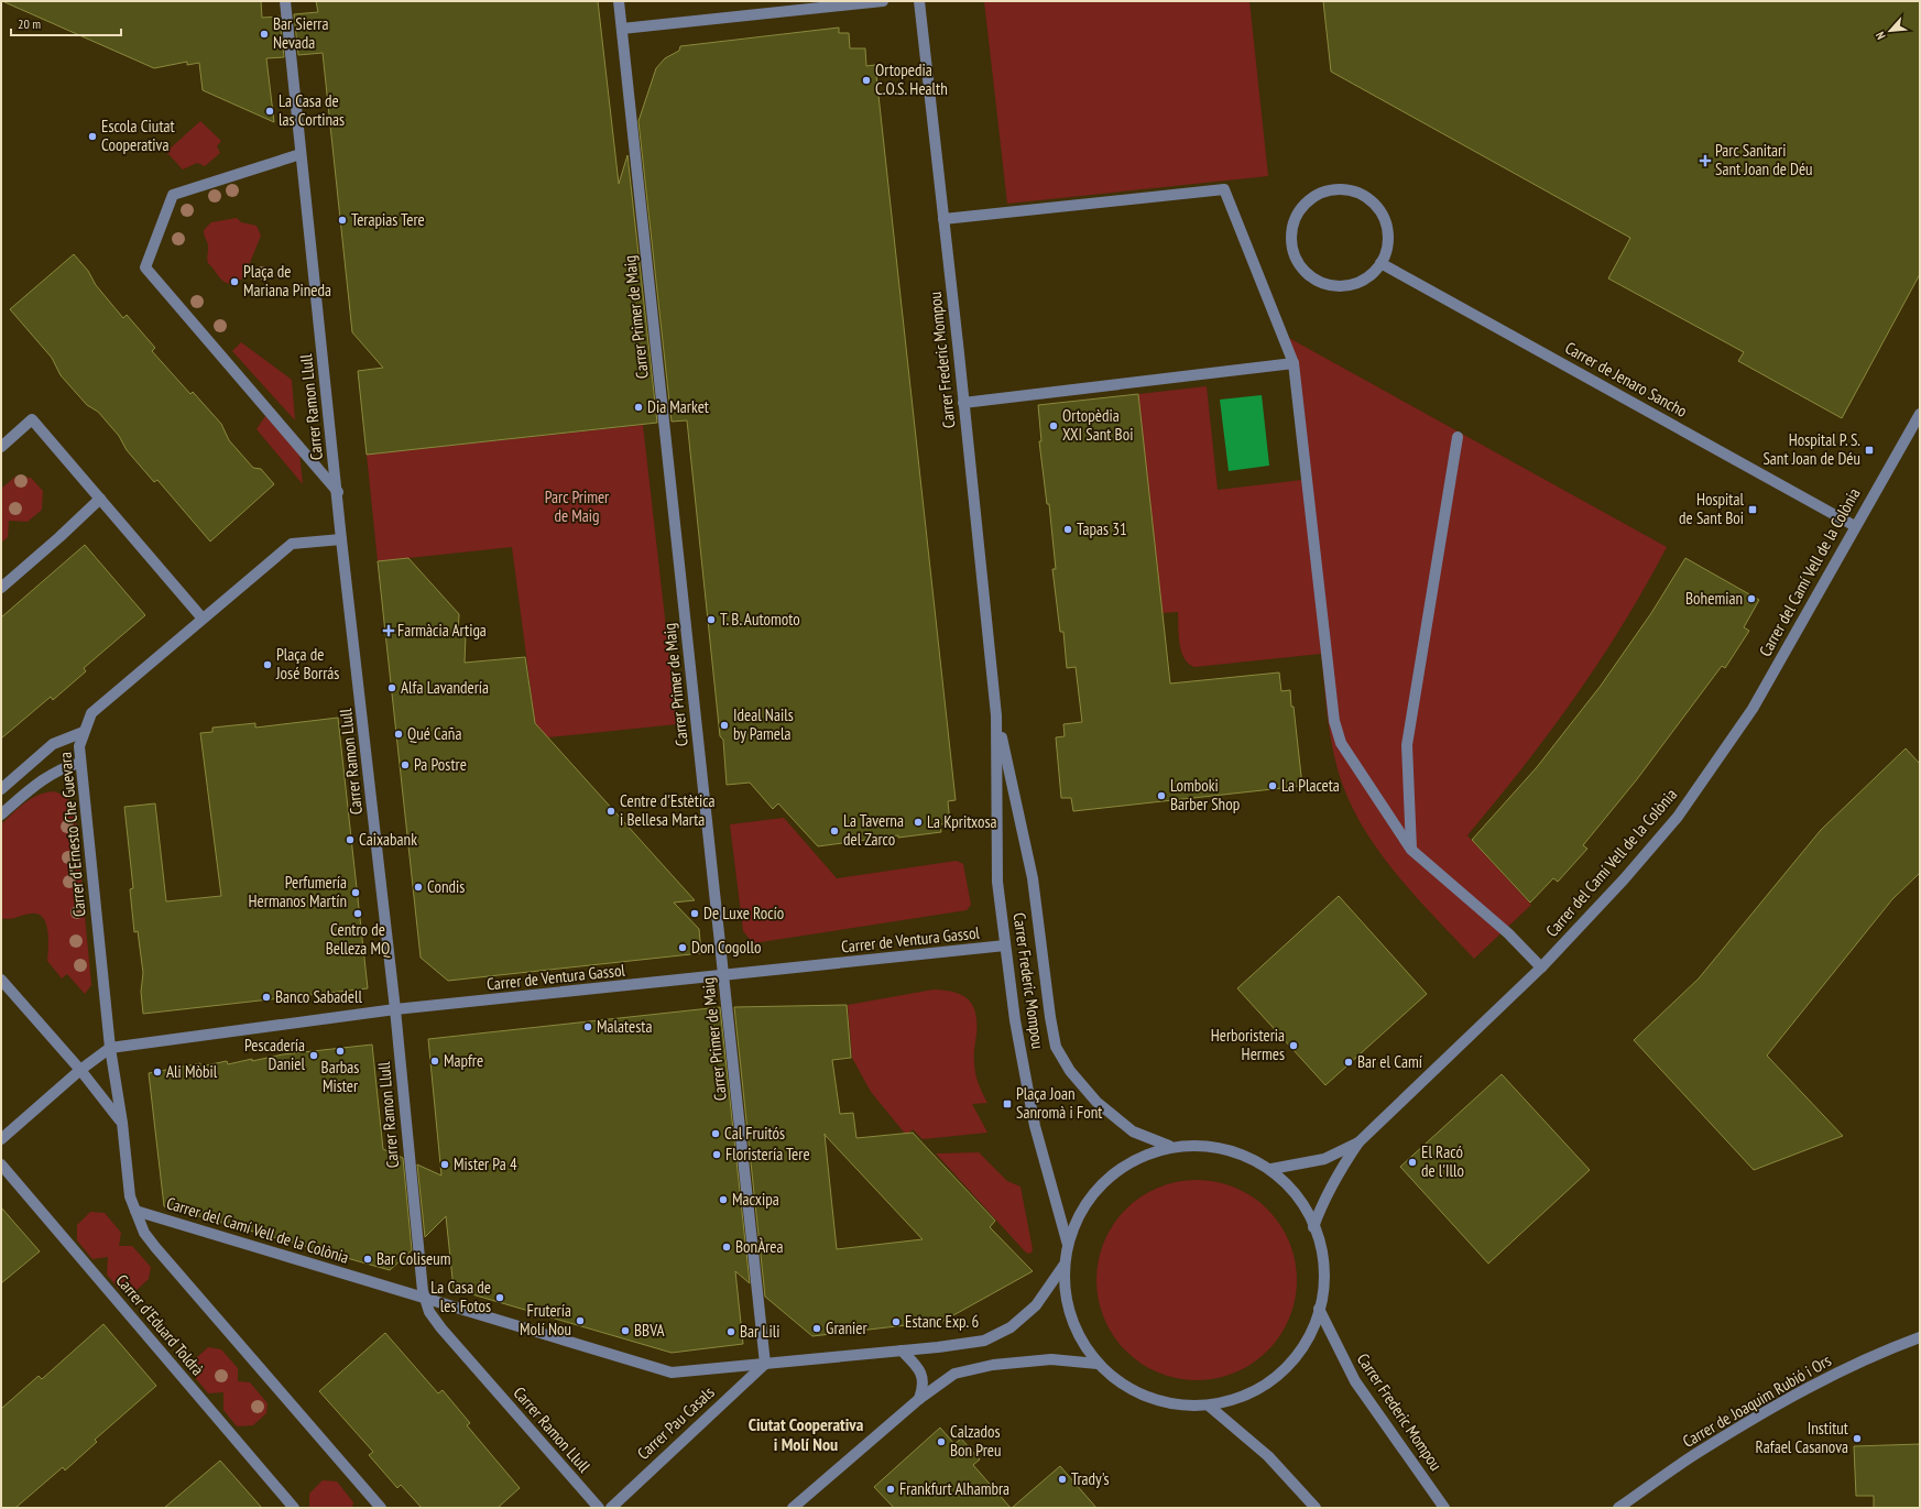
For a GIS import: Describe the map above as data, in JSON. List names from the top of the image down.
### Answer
{
  "streets": {
    "street": [
      "Carrer Primer de Maig",
      "Carrer Frederic Mompou",
      "Carrer de Jenaro Sancho",
      "Carrer Ramon Llull",
      "Carrer del Camí Vell de la Colònia",
      "Carrer d'Ernesto Che Guevara",
      "Carrer de Ventura Gassol",
      "Carrer d'Eduard Toldrà",
      "Carrer de Joaquim Rubió i Ors",
      "Carrer Pau Casals"
    ]
  },
  "crossings": [
    ["Carrer Primer de Maig", "Carrer del Camí Vell de la Colònia"],
    ["Carrer Primer de Maig", "Carrer de Ventura Gassol"],
    ["Carrer Primer de Maig", "Carrer Pau Casals"],
    ["Carrer Frederic Mompou", "Carrer de Ventura Gassol"],
    ["Carrer de Jenaro Sancho", "Carrer del Camí Vell de la Colònia"],
    ["Carrer Ramon Llull", "Carrer del Camí Vell de la Colònia"],
    ["Carrer Ramon Llull", "Carrer d'Ernesto Che Guevara"],
    ["Carrer Ramon Llull", "Carrer de Ventura Gassol"],
    ["Carrer del Camí Vell de la Colònia", "Carrer d'Ernesto Che Guevara"],
    ["Carrer del Camí Vell de la Colònia", "Carrer Pau Casals"],
    ["Carrer d'Ernesto Che Guevara", "Carrer de Ventura Gassol"]
  ],
  "districts": ["Ciutat Cooperativa i Molí Nou"],
  "parks": ["Parc Primer de Maig"],
  "places": {
    "other": [
      "Bar Sierra Nevada",
      "Ortopedia C.O.S. Health",
      "La Casa de las Cortinas",
      "Escola Ciutat Cooperativa",
      "Terapias Tere",
      "Plaça de Mariana Pineda",
      "Dia Market",
      "Ortopèdia XXI Sant Boi",
      "Tapas 31",
      "Bohemian",
      "T. B. Automoto",
      "Plaça de José Borrás",
      "Alfa Lavandería",
      "Ideal Nails by Pamela",
      "Qué Caña",
      "Pa Postre",
      "La Placeta",
      "Lomboki Barber Shop",
      "Centre d'Estètica i Bellesa Marta",
      "La Kpritxosa",
      "La Taverna del Zarco",
      "Caixabank",
      "Condis",
      "Perfumería Hermanos Martín",
      "Centro de Belleza MQ",
      "De Luxe Rocío",
      "Don Cogollo",
      "Banco Sabadell",
      "Malatesta",
      "Herboristeria Hermes",
      "Barbas Mister",
      "Pescadería Daniel",
      "Mapfre",
      "Bar el Camí",
      "Ali Mòbil",
      "Cal Fruitós",
      "Floristería Tere",
      "El Racó de l'Illo",
      "Mister Pa 4",
      "Macxipa",
      "BonÀrea",
      "Bar Coliseum",
      "La Casa de les Fotos",
      "Frutería Molí Nou",
      "Estanc Exp. 6",
      "Granier",
      "BBVA",
      "Bar Lili",
      "Institut Rafael Casanova",
      "Calzados Bon Preu",
      "Trady's",
      "Frankfurt Alhambra"
    ],
    "health": ["Parc Sanitari Sant Joan de Déu", "Farmàcia Artiga"],
    "transit": ["Hospital P. S. Sant Joan de Déu", "Hospital de Sant Boi", "Plaça Joan Sanromà i Font"]
  },
  "scale_bar": "20 m",
  "north": "bottom left"
}
